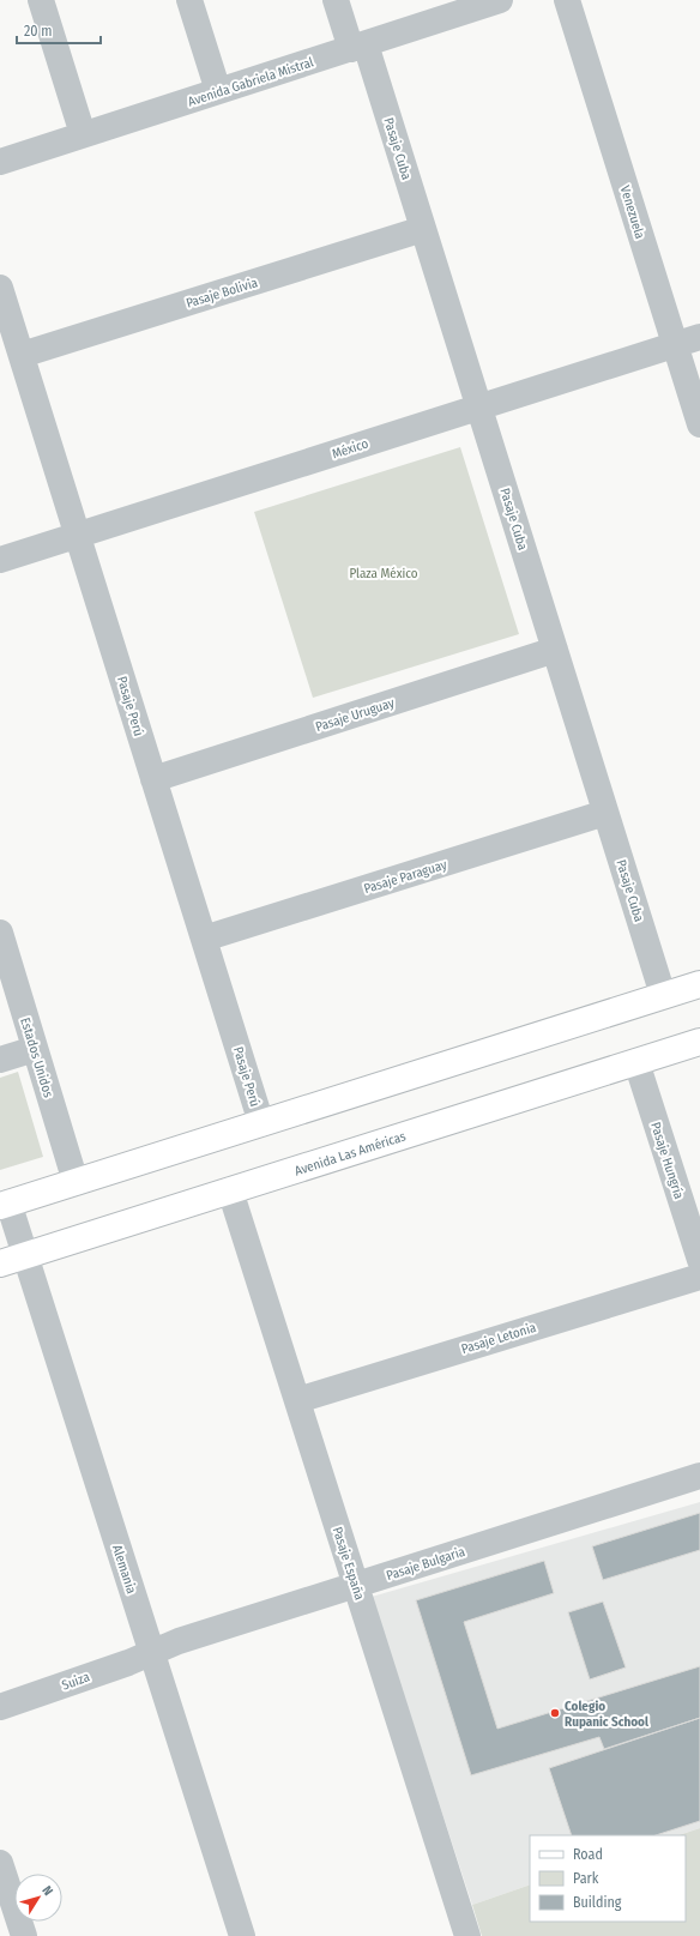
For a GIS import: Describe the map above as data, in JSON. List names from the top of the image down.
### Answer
{
  "streets": {
    "main road": ["Avenida Las Américas"],
    "street": [
      "Avenida Gabriela Mistral",
      "Pasaje Cuba",
      "Venezuela",
      "Pasaje Bolivia",
      "México",
      "Pasaje Perú",
      "Pasaje Uruguay",
      "Pasaje Paraguay",
      "Estados Unidos",
      "Pasaje Hungría",
      "Pasaje Letonia",
      "Pasaje España",
      "Pasaje Bulgaria",
      "Alemania",
      "Suiza"
    ]
  },
  "crossings": [
    ["Avenida Gabriela Mistral", "Pasaje Cuba"],
    ["Pasaje Cuba", "Pasaje Bolivia"],
    ["Pasaje Cuba", "México"],
    ["Pasaje Cuba", "Pasaje Uruguay"],
    ["Pasaje Cuba", "Pasaje Paraguay"],
    ["Venezuela", "México"],
    ["Pasaje Bolivia", "Pasaje Perú"],
    ["México", "Pasaje Perú"],
    ["Pasaje Perú", "Pasaje Uruguay"],
    ["Pasaje Perú", "Pasaje Paraguay"],
    ["Avenida Las Américas", "Pasaje Hungría"],
    ["Avenida Las Américas", "Pasaje España"],
    ["Avenida Las Américas", "Alemania"],
    ["Pasaje Letonia", "Pasaje España"],
    ["Pasaje España", "Pasaje Bulgaria"],
    ["Pasaje Bulgaria", "Alemania"],
    ["Pasaje Bulgaria", "Suiza"],
    ["Alemania", "Suiza"]
  ],
  "parks": ["Plaza México"],
  "places": ["Colegio Rupanic School"],
  "legend": ["Road", "Park", "Building"],
  "scale_bar": "20 m",
  "north": "top right"
}
